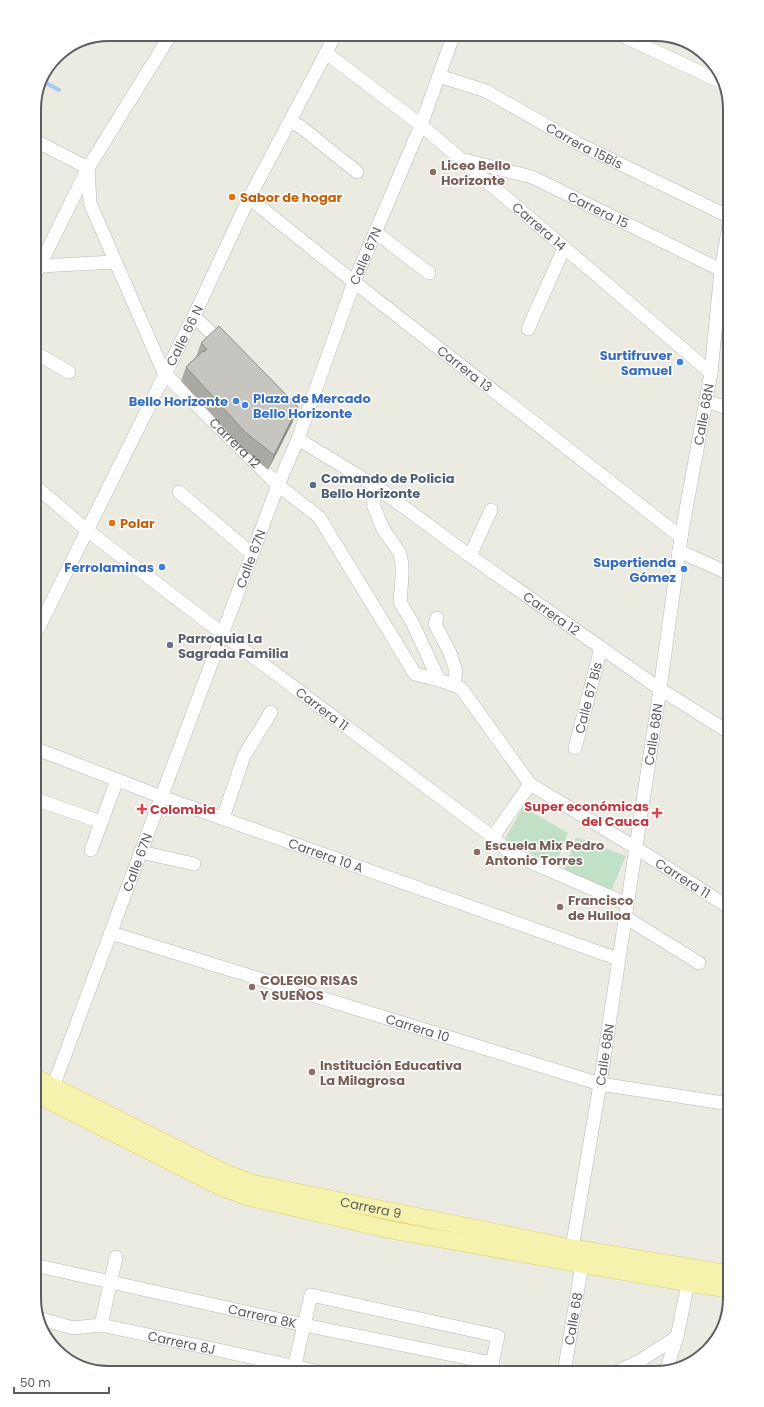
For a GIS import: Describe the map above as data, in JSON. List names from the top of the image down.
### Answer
{
  "streets": {
    "main road": ["Carrera 9"],
    "street": [
      "Carrera 15Bis",
      "Carrera 15",
      "Carrera 14",
      "Calle 67N",
      "Calle 66 N",
      "Carrera 13",
      "Calle 68N",
      "Carrera 12",
      "Calle 67 Bis",
      "Carrera 11",
      "Carrera 10 A",
      "Carrera 10",
      "Carrera 8K",
      "Calle 68",
      "Carrera 8J"
    ]
  },
  "crossings": [
    ["Carrera 15Bis", "Calle 67N"],
    ["Carrera 15", "Carrera 14"],
    ["Carrera 14", "Calle 67N"],
    ["Carrera 14", "Calle 66 N"],
    ["Carrera 14", "Calle 68N"],
    ["Calle 67N", "Carrera 13"],
    ["Calle 67N", "Carrera 12"],
    ["Calle 67N", "Carrera 11"],
    ["Calle 67N", "Carrera 10 A"],
    ["Calle 67N", "Carrera 10"],
    ["Calle 67N", "Carrera 9"],
    ["Calle 66 N", "Carrera 13"],
    ["Calle 66 N", "Carrera 12"],
    ["Calle 66 N", "Carrera 11"],
    ["Carrera 13", "Calle 68N"],
    ["Calle 68N", "Carrera 12"],
    ["Calle 68N", "Carrera 11"],
    ["Calle 68N", "Carrera 10 A"],
    ["Calle 68N", "Carrera 10"],
    ["Calle 68N", "Carrera 9"],
    ["Carrera 12", "Calle 67 Bis"],
    ["Carrera 12", "Carrera 11"],
    ["Carrera 9", "Calle 68"]
  ],
  "places": {
    "other": [
      "Liceo Bello Horizonte",
      "Sabor de hogar",
      "Surtifruver Samuel",
      "Bello Horizonte",
      "Plaza de Mercado Bello Horizonte",
      "Comando de Policia Bello Horizonte",
      "Polar",
      "Ferrolaminas",
      "Supertienda Gómez",
      "Parroquia La Sagrada Familia",
      "Escuela Mix Pedro Antonio Torres",
      "Francisco de Hulloa",
      "COLEGIO RISAS Y SUEÑOS",
      "Institución Educativa La Milagrosa"
    ],
    "health": ["Colombia", "Super económicas del Cauca"]
  },
  "scale_bar": "50 m"
}
